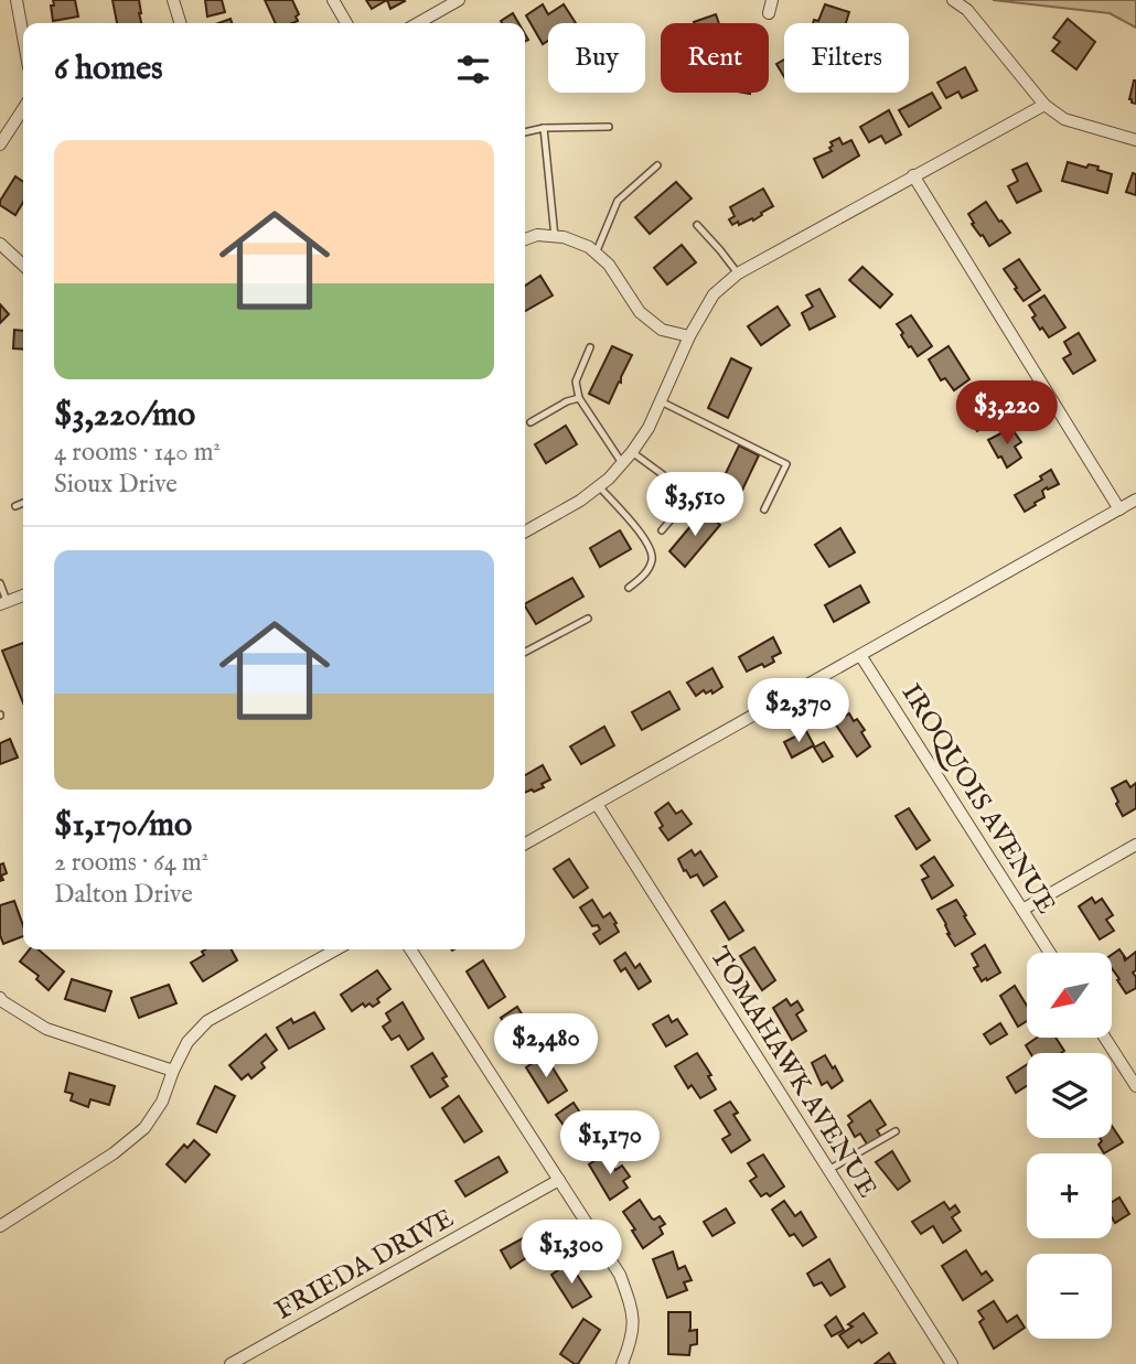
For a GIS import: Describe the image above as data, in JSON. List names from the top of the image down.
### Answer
{
  "streets": {
    "street": ["IROQUOIS AVENUE", "TOMAHAWK AVENUE", "FRIEDA DRIVE"]
  },
  "north": "bottom left",
  "page": {
    "chip": ["Buy", "Rent", "Filters"],
    "heading": "6 homes",
    "list": [
      {
        "name": "$3,220/mo",
        "note": "4 rooms · 140 m² · Sioux Drive"
      },
      {
        "name": "$1,170/mo",
        "note": "2 rooms · 64 m² · Dalton Drive"
      }
    ],
    "price": [
      "$3,220",
      "$3,510",
      "$2,370",
      "$2,480",
      "$1,170",
      "$1,300"
    ],
    "map_buttons": ["+", "−"]
  }
}
